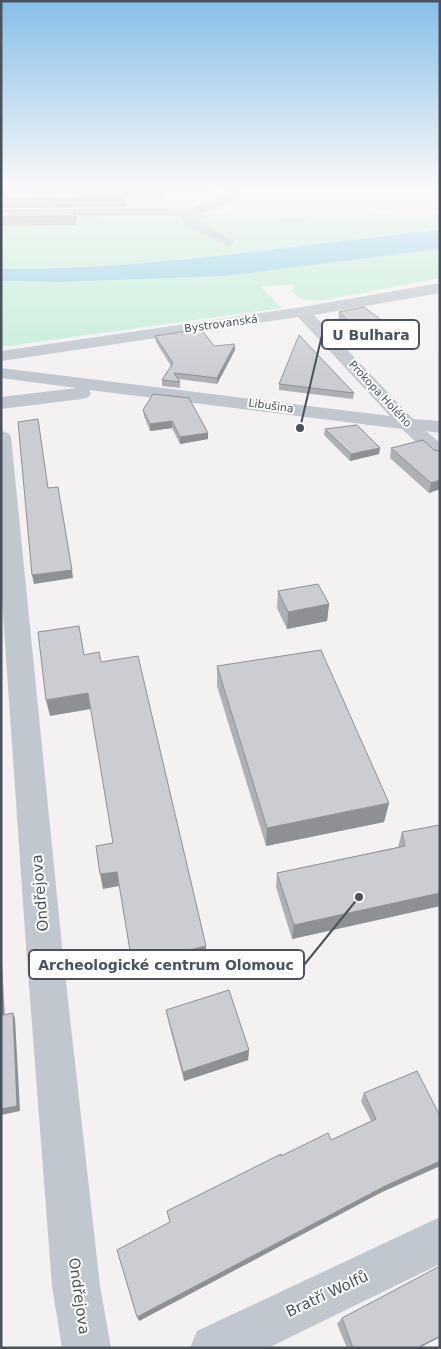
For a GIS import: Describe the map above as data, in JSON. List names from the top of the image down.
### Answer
{
  "streets": {
    "street": [
      "Bystrovanská",
      "Prokopa Holého",
      "Libušina",
      "Ondřejova",
      "Bratří Wolfů"
    ]
  },
  "crossings": [
    ["Bystrovanská", "Prokopa Holého"],
    ["Prokopa Holého", "Libušina"]
  ],
  "places": ["U Bulhara", "Archeologické centrum Olomouc"]
}
